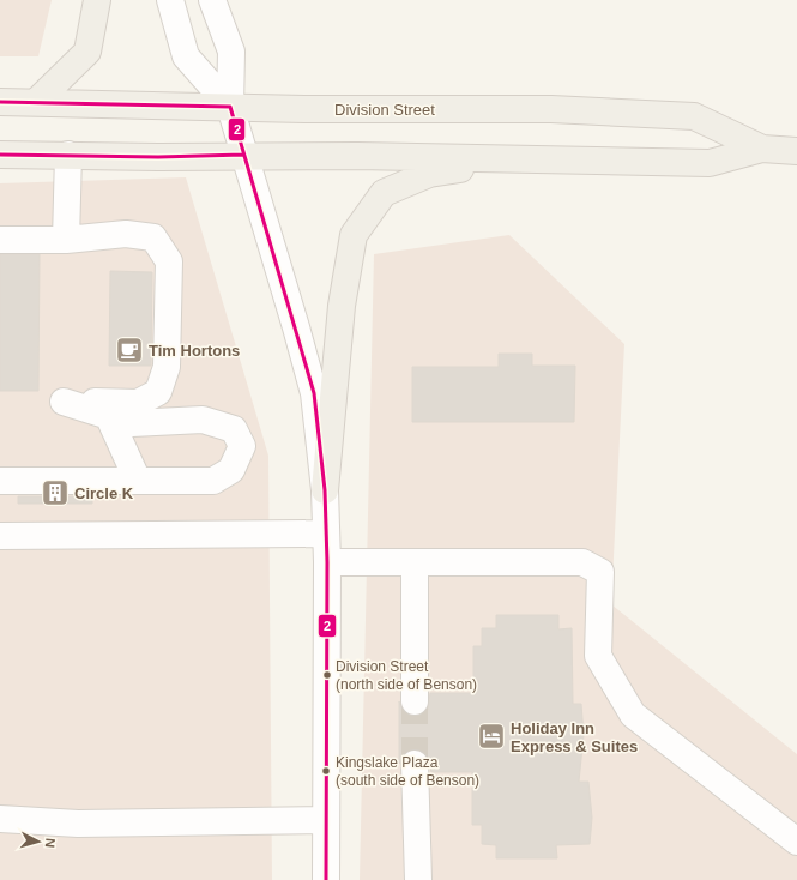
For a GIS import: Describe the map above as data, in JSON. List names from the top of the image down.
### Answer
{
  "streets": {
    "main road": ["Division Street"]
  },
  "places": {
    "cafe": ["Tim Hortons"],
    "building": ["Circle K"],
    "other": ["Division Street (north side of Benson)", "Kingslake Plaza (south side of Benson)"],
    "hotel": ["Holiday Inn Express & Suites"]
  },
  "lines": ["transit line 2"],
  "north": "right"
}
